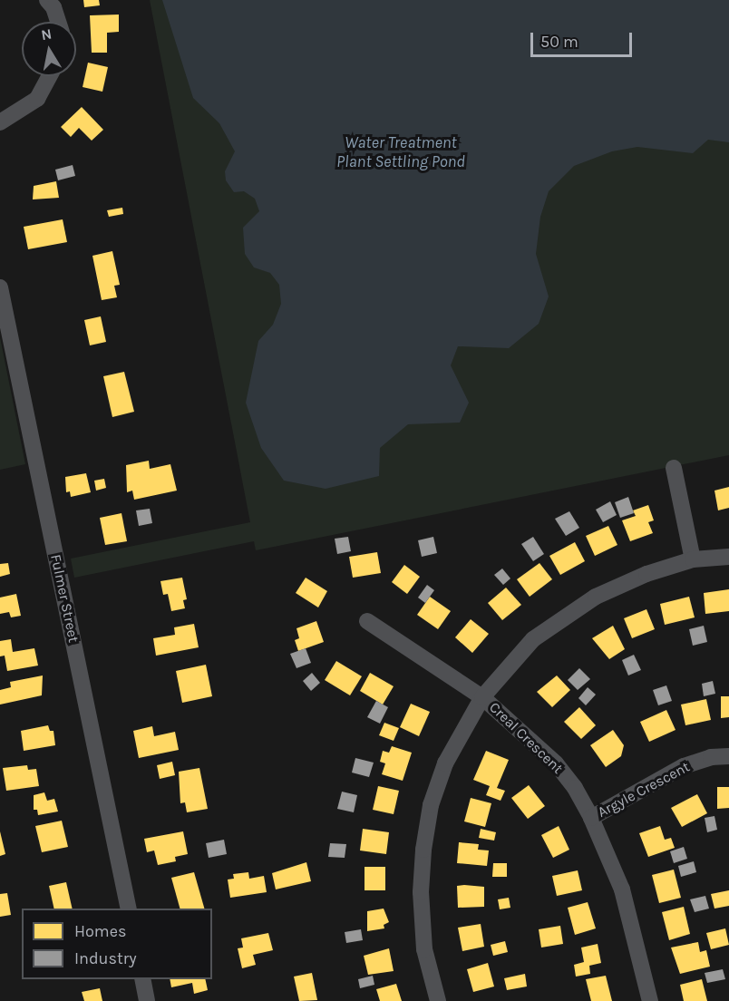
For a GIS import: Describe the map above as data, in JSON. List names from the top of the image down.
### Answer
{
  "streets": {
    "street": ["Fulmer Street", "Creal Crescent", "Argyle Crescent"]
  },
  "crossings": [
    ["Creal Crescent", "Argyle Crescent"]
  ],
  "water": ["Water Treatment Plant Settling Pond"],
  "legend": ["Homes", "Industry"],
  "scale_bar": "50 m",
  "north": "top"
}
